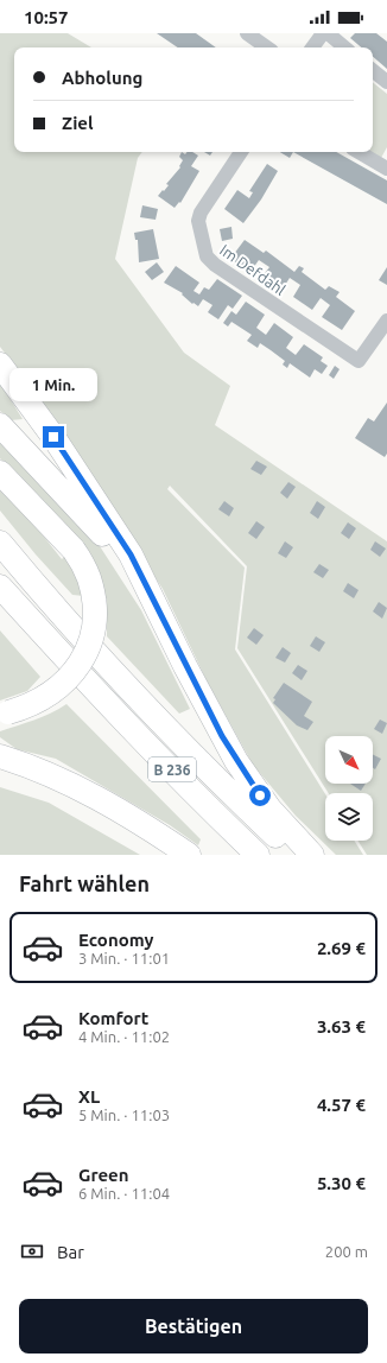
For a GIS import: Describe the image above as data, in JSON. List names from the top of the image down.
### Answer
{
  "streets": {
    "highway": ["B 236"],
    "street": ["Im Defdahl"]
  },
  "north": "bottom right",
  "page": {
    "status": "10:57",
    "banner": ["Abholung", "Ziel"],
    "bubble": "1 Min.",
    "heading": "Fahrt wählen",
    "list": [
      {
        "name": "Economy",
        "note": "3 Min. · 11:01",
        "value": "2.69 €"
      },
      {
        "name": "Komfort",
        "note": "4 Min. · 11:02",
        "value": "3.63 €"
      },
      {
        "name": "XL",
        "note": "5 Min. · 11:03",
        "value": "4.57 €"
      },
      {
        "name": "Green",
        "note": "6 Min. · 11:04",
        "value": "5.30 €"
      }
    ],
    "pay": ["Bar", "200 m"],
    "buttons": "Bestätigen"
  }
}
